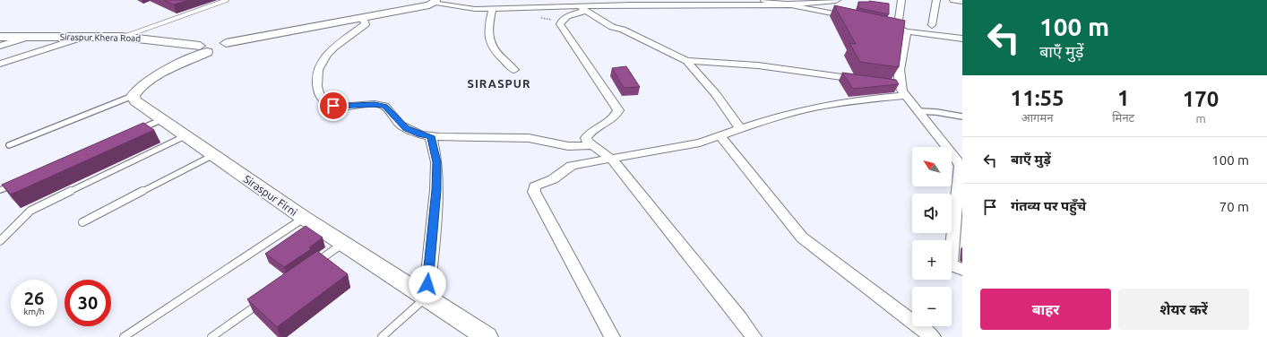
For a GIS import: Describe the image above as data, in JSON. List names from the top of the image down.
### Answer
{
  "streets": {
    "street": ["Siraspur Khera Road", "Siraspur Firni"]
  },
  "districts": ["SIRASPUR"],
  "north": "top left",
  "page": {
    "turn": ["100 m", "बाएँ मुड़ें"],
    "eta": [
      "11:55",
      "आगमन",
      "1",
      "मिनट",
      "170",
      "m"
    ],
    "list": [
      {
        "name": "बाएँ मुड़ें",
        "value": "100 m"
      },
      {
        "name": "गंतव्य पर पहुँचे",
        "value": "70 m"
      }
    ],
    "map_buttons": ["+", "−"],
    "speed": "26 km/h",
    "limit": "30",
    "buttons": ["बाहर", "शेयर करें"]
  }
}
